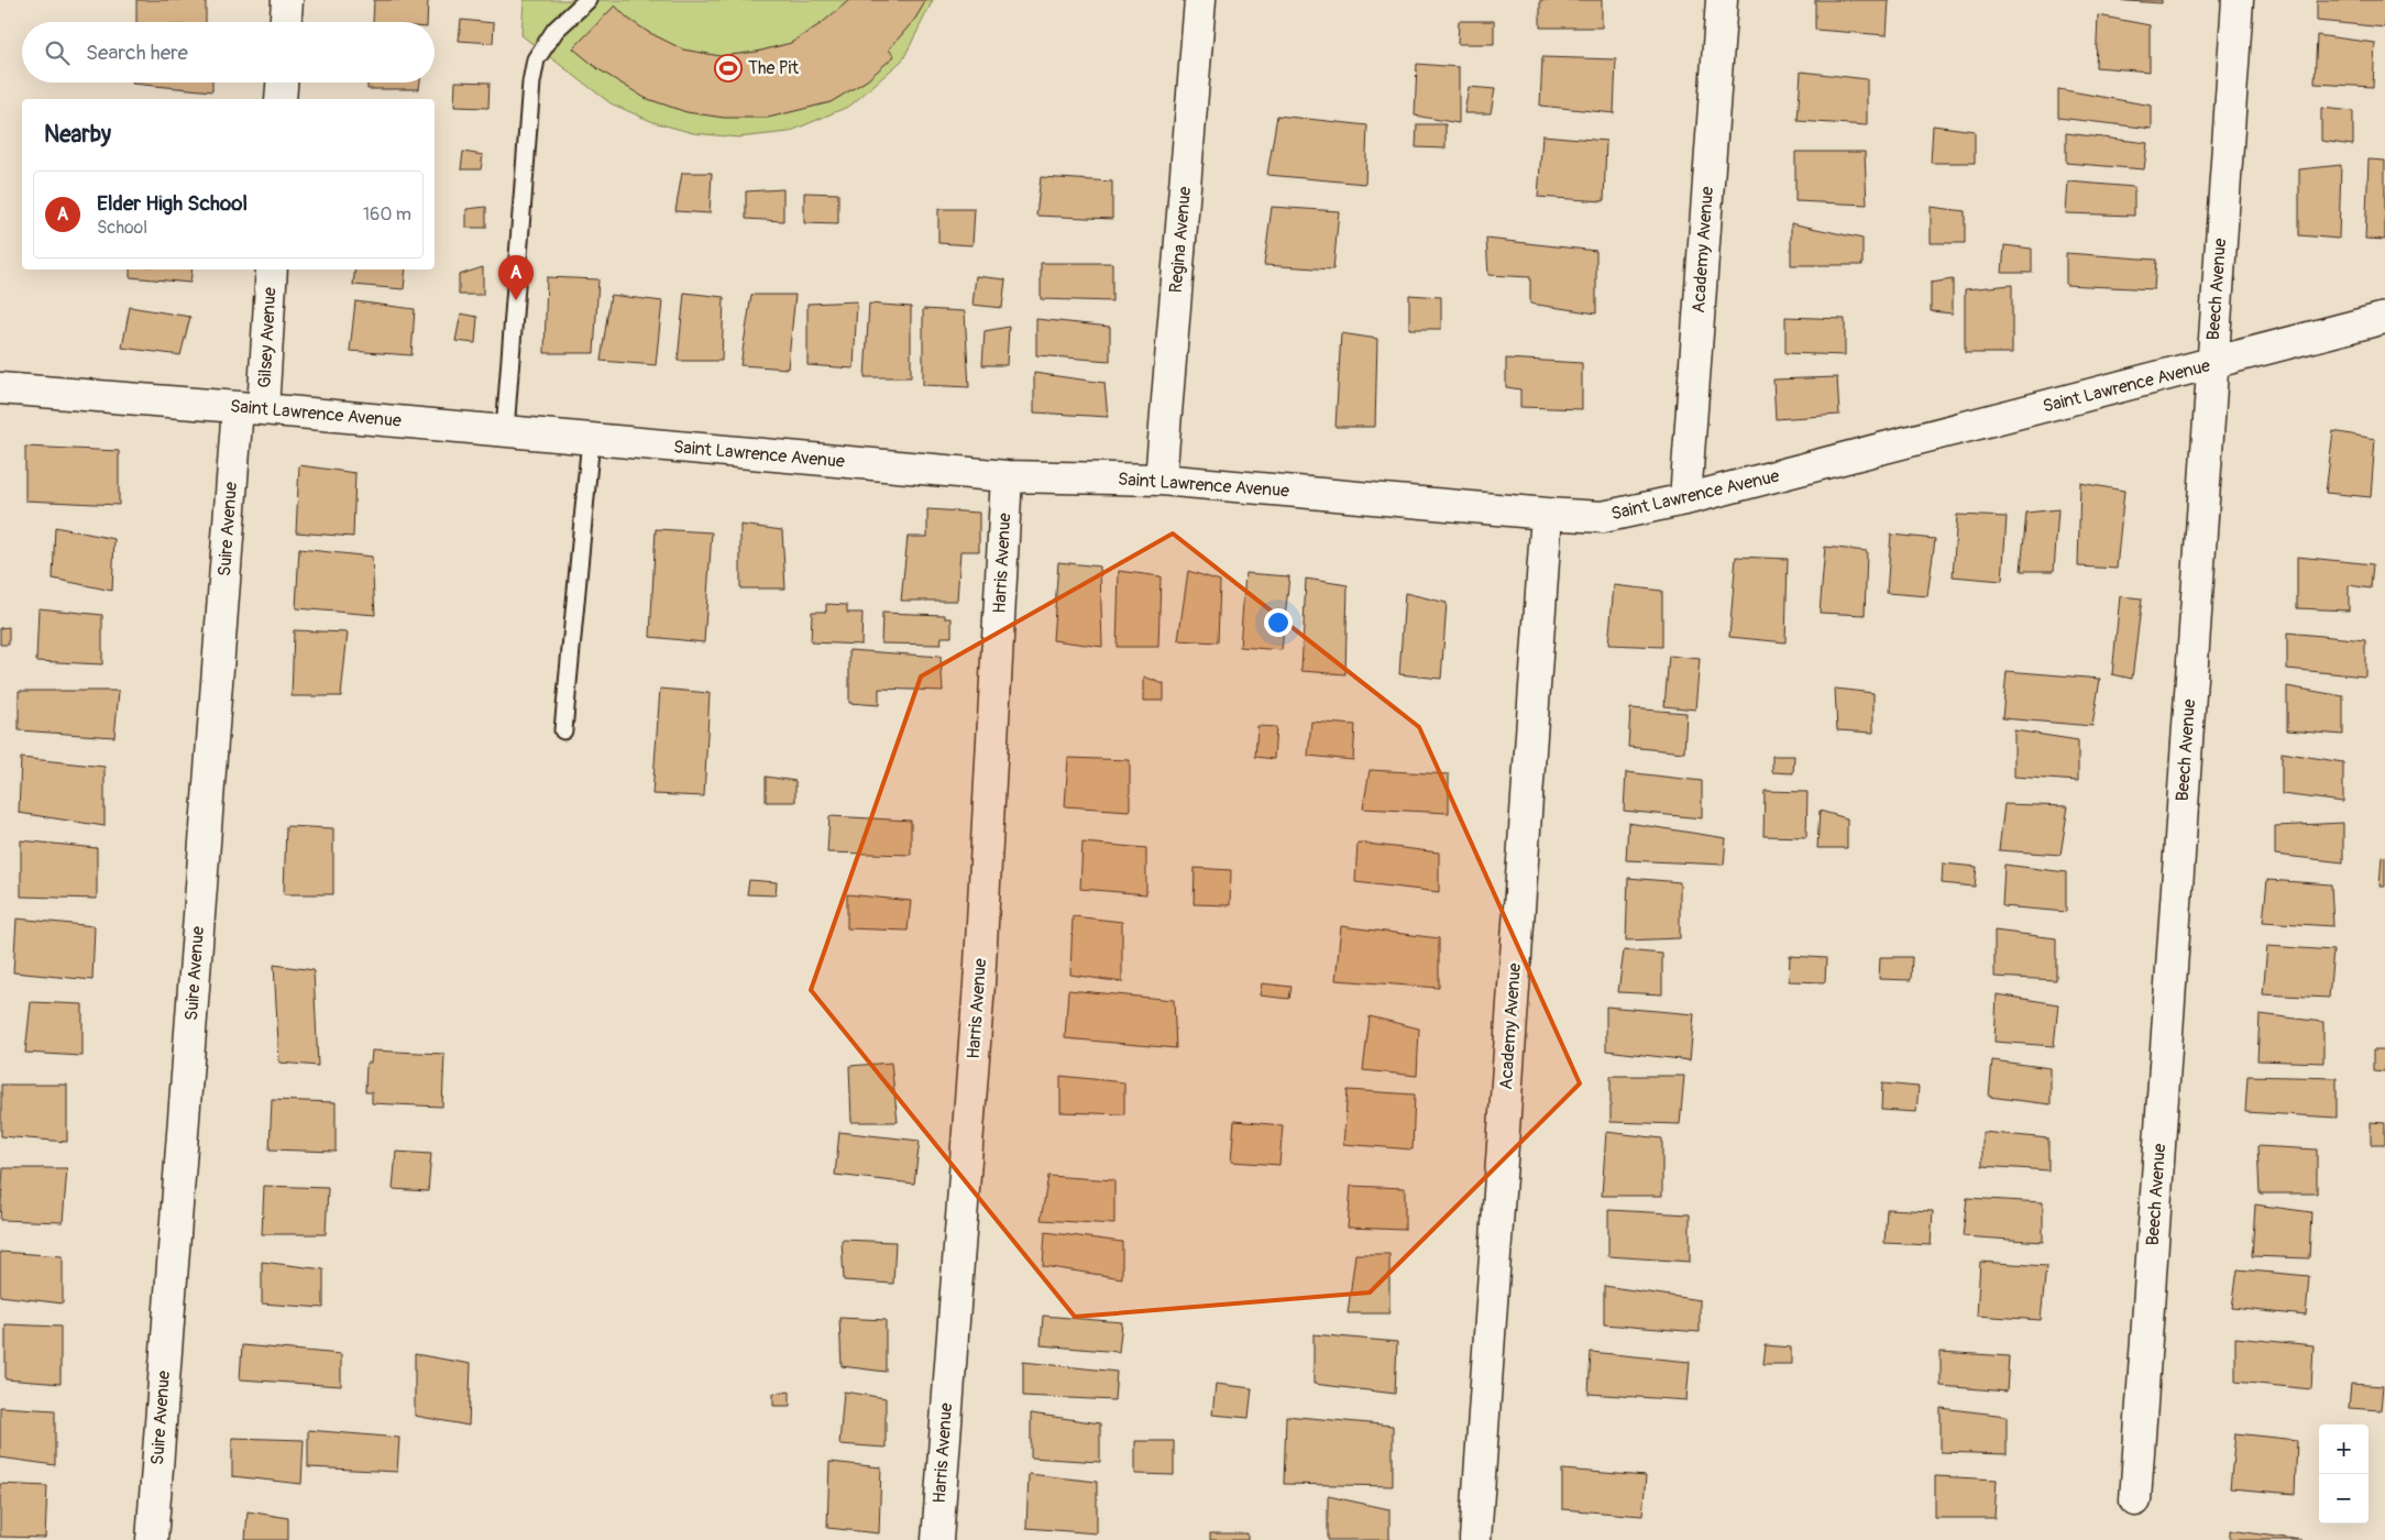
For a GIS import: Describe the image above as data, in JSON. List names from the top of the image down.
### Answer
{
  "streets": {
    "street": [
      "Regina Avenue",
      "Academy Avenue",
      "Beech Avenue",
      "Gilsey Avenue",
      "Saint Lawrence Avenue",
      "Suire Avenue",
      "Harris Avenue"
    ]
  },
  "crossings": [
    ["Regina Avenue", "Saint Lawrence Avenue"],
    ["Academy Avenue", "Saint Lawrence Avenue"],
    ["Beech Avenue", "Saint Lawrence Avenue"],
    ["Gilsey Avenue", "Saint Lawrence Avenue"],
    ["Gilsey Avenue", "Suire Avenue"],
    ["Saint Lawrence Avenue", "Suire Avenue"],
    ["Saint Lawrence Avenue", "Harris Avenue"]
  ],
  "places": {
    "sports": ["The Pit"]
  },
  "page": {
    "search": "Search here",
    "heading": "Nearby",
    "list": [
      {
        "mark": "A",
        "name": "Elder High School",
        "note": "School",
        "value": "160 m"
      }
    ],
    "pins": "A",
    "map_buttons": ["+", "−"]
  }
}
